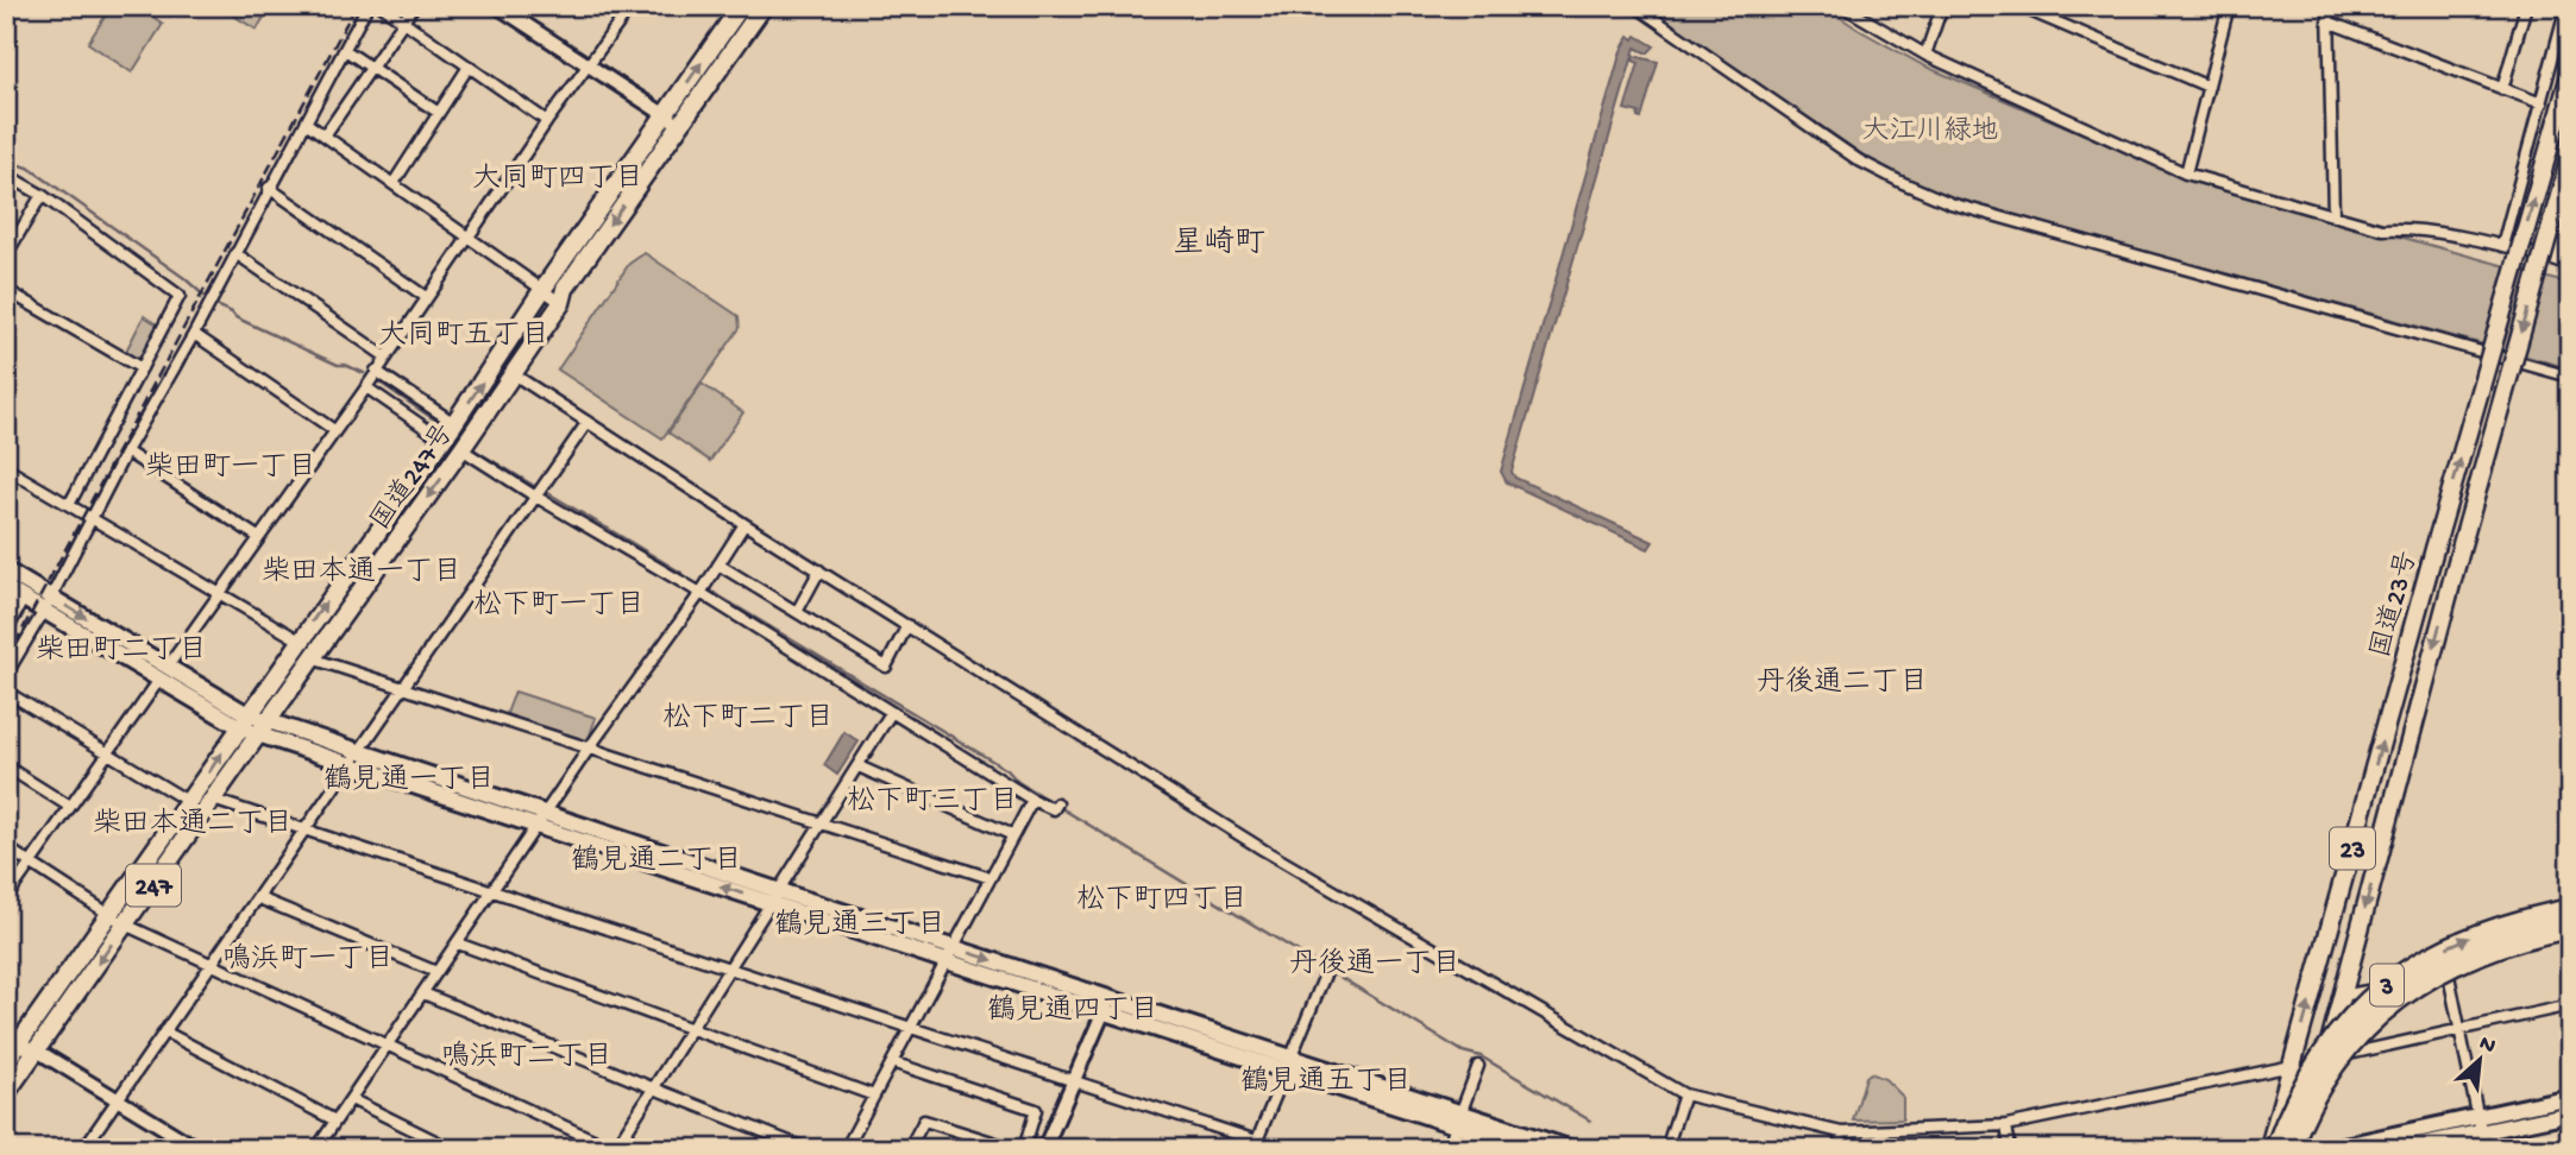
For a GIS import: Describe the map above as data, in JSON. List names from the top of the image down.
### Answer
{
  "streets": {
    "highway": [
      "国道247号",
      "国道23号",
      "23",
      "247",
      "3"
    ]
  },
  "crossings": [
    ["国道23号", "3"]
  ],
  "districts": [
    "大同町四丁目",
    "星崎町",
    "大同町五丁目",
    "柴田町一丁目",
    "柴田本通一丁目",
    "松下町一丁目",
    "柴田町二丁目",
    "丹後通二丁目",
    "松下町二丁目",
    "鶴見通一丁目",
    "松下町三丁目",
    "柴田本通二丁目",
    "鶴見通二丁目",
    "松下町四丁目",
    "鶴見通三丁目",
    "鳴浜町一丁目",
    "丹後通一丁目",
    "鶴見通四丁目",
    "鳴浜町二丁目",
    "鶴見通五丁目"
  ],
  "parks": ["大江川緑地"],
  "north": "top right"
}
